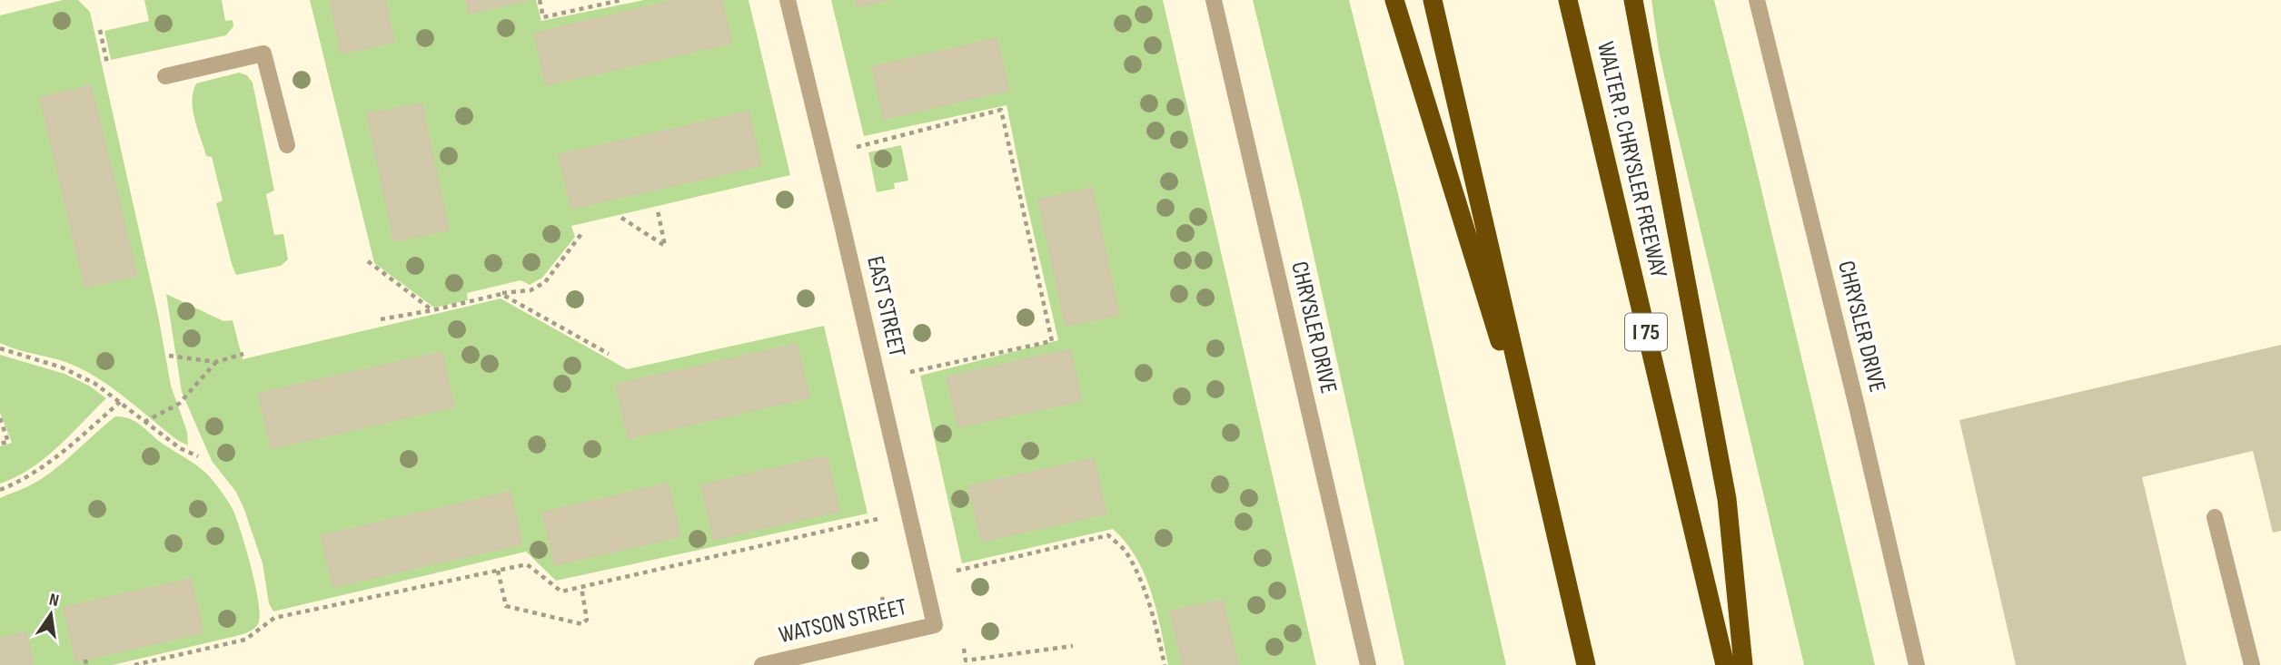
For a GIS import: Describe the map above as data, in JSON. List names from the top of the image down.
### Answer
{
  "streets": {
    "highway": ["WALTER P. CHRYSLER FREEWAY", "I 75"],
    "street": ["EAST STREET", "CHRYSLER DRIVE", "WATSON STREET"]
  },
  "crossings": [
    ["EAST STREET", "WATSON STREET"]
  ],
  "north": "top"
}
